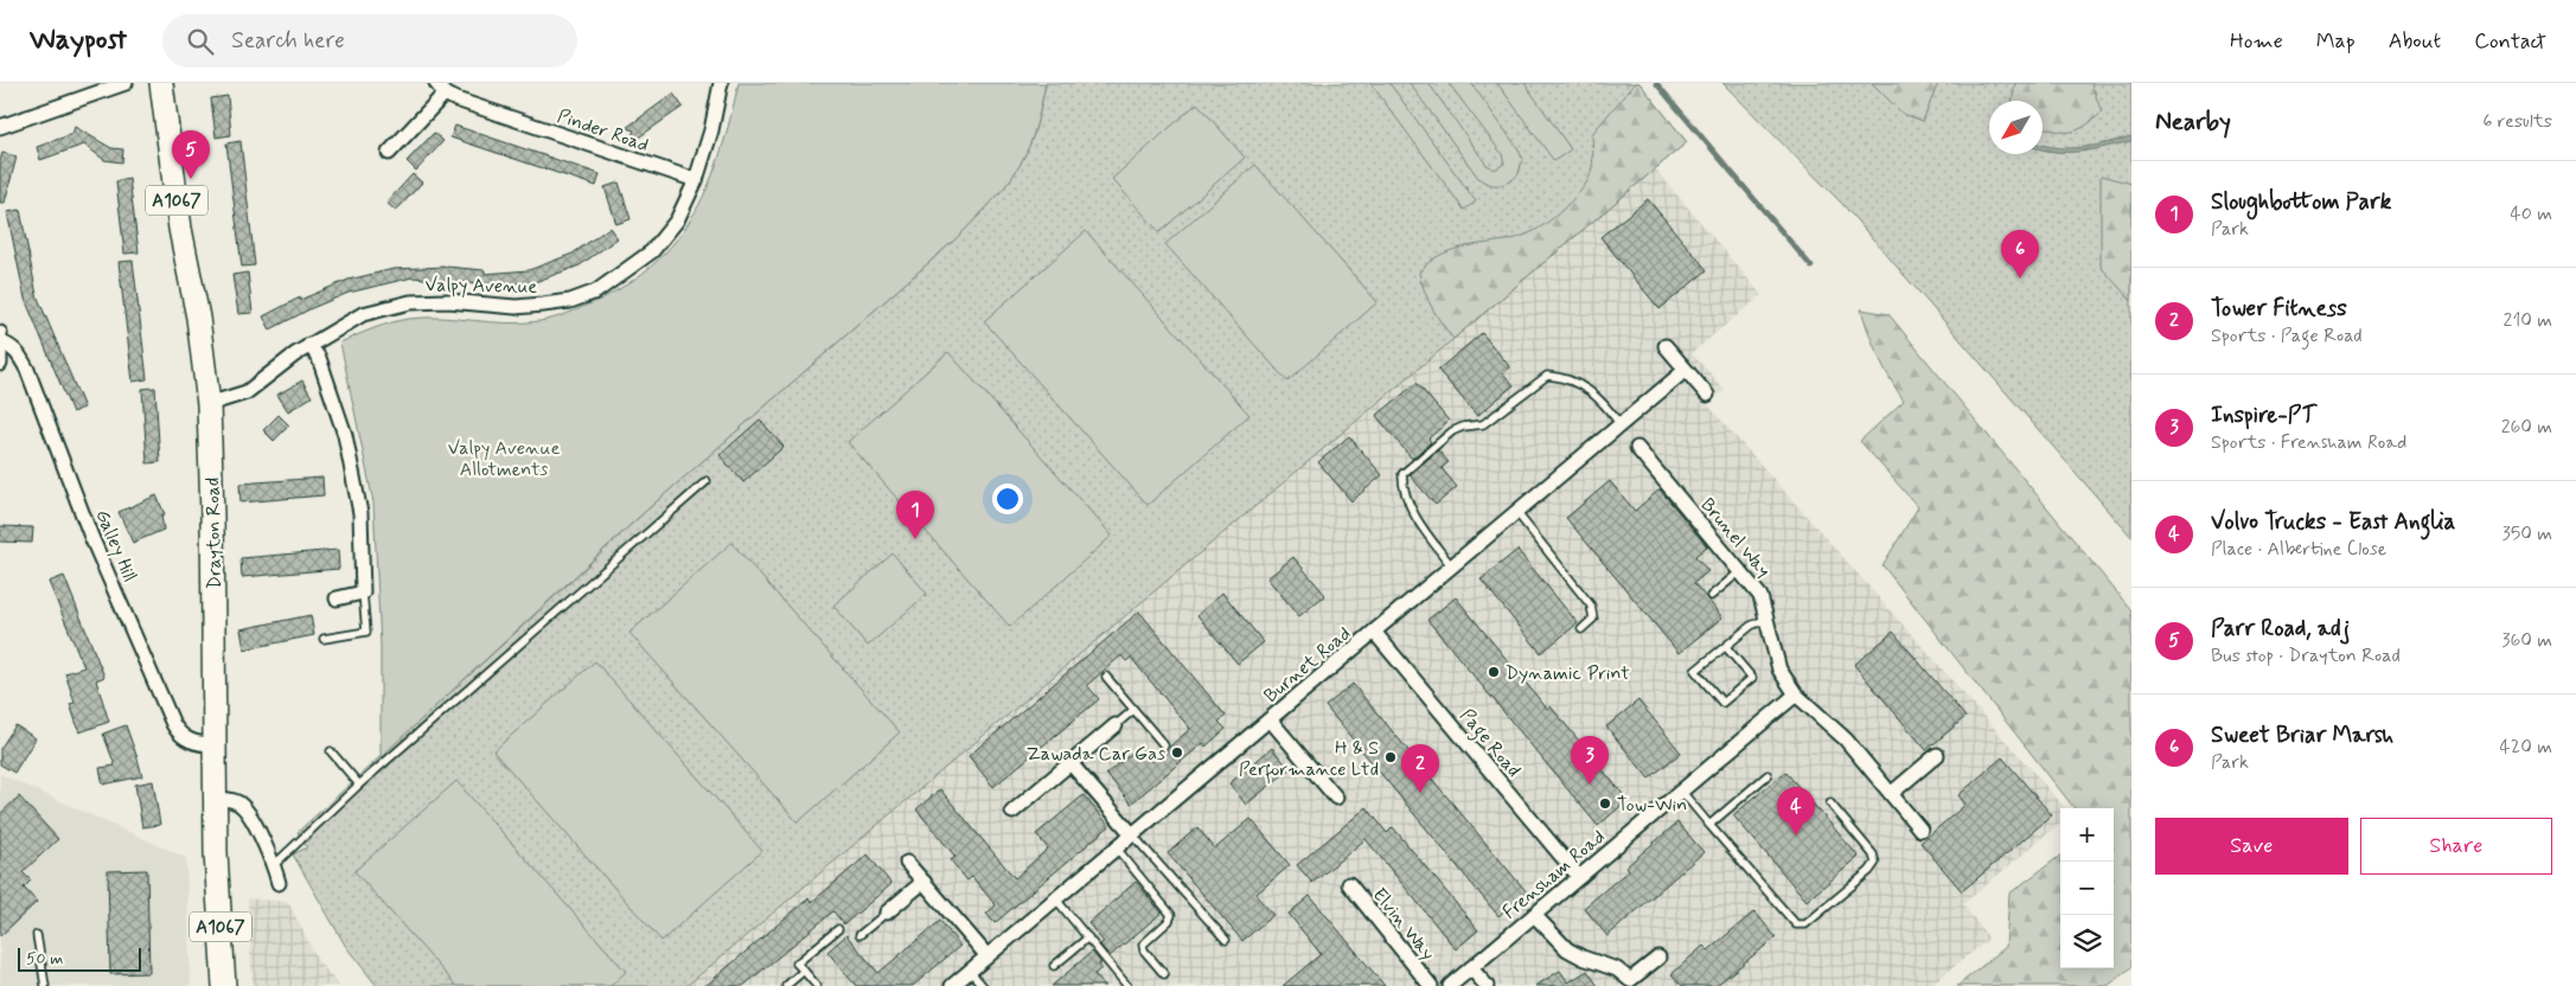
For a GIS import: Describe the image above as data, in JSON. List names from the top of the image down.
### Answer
{
  "streets": {
    "main road": ["A1067", "Drayton Road"],
    "street": [
      "Pinder Road",
      "Valpy Avenue",
      "Brunel Way",
      "Galley Hill",
      "Burnet Road",
      "Page Road",
      "Frensham Road",
      "Elvin Way"
    ]
  },
  "crossings": [
    ["Pinder Road", "Valpy Avenue"],
    ["Valpy Avenue", "Drayton Road"],
    ["Drayton Road", "Galley Hill"],
    ["Brunel Way", "Frensham Road"],
    ["Burnet Road", "Page Road"],
    ["Page Road", "Frensham Road"]
  ],
  "parks": ["Valpy Avenue Allotments"],
  "places": [
    "Dynamic Print",
    "Zawada Car Gas",
    "H & S Performance Ltd",
    "Tow-Win"
  ],
  "scale_bar": "50 m",
  "north": "bottom left",
  "page": {
    "header": "Waypost",
    "search": "Search here",
    "nav": [
      "Home",
      "Map",
      "About",
      "Contact"
    ],
    "heading": ["Nearby", "6 results"],
    "pins": [
      "5",
      "6",
      "1",
      "3",
      "2",
      "4"
    ],
    "list": [
      {
        "mark": "1",
        "name": "Sloughbottom Park",
        "note": "Park",
        "value": "40 m"
      },
      {
        "mark": "2",
        "name": "Tower Fitness",
        "note": "Sports · Page Road",
        "value": "210 m"
      },
      {
        "mark": "3",
        "name": "Inspire-PT",
        "note": "Sports · Frensham Road",
        "value": "260 m"
      },
      {
        "mark": "4",
        "name": "Volvo Trucks - East Anglia",
        "note": "Place · Albertine Close",
        "value": "350 m"
      },
      {
        "mark": "5",
        "name": "Parr Road, adj",
        "note": "Bus stop · Drayton Road",
        "value": "360 m"
      },
      {
        "mark": "6",
        "name": "Sweet Briar Marsh",
        "note": "Park",
        "value": "420 m"
      }
    ],
    "buttons": ["Save", "Share"],
    "map_buttons": ["+", "−"],
    "scale": "50 m"
  }
}
